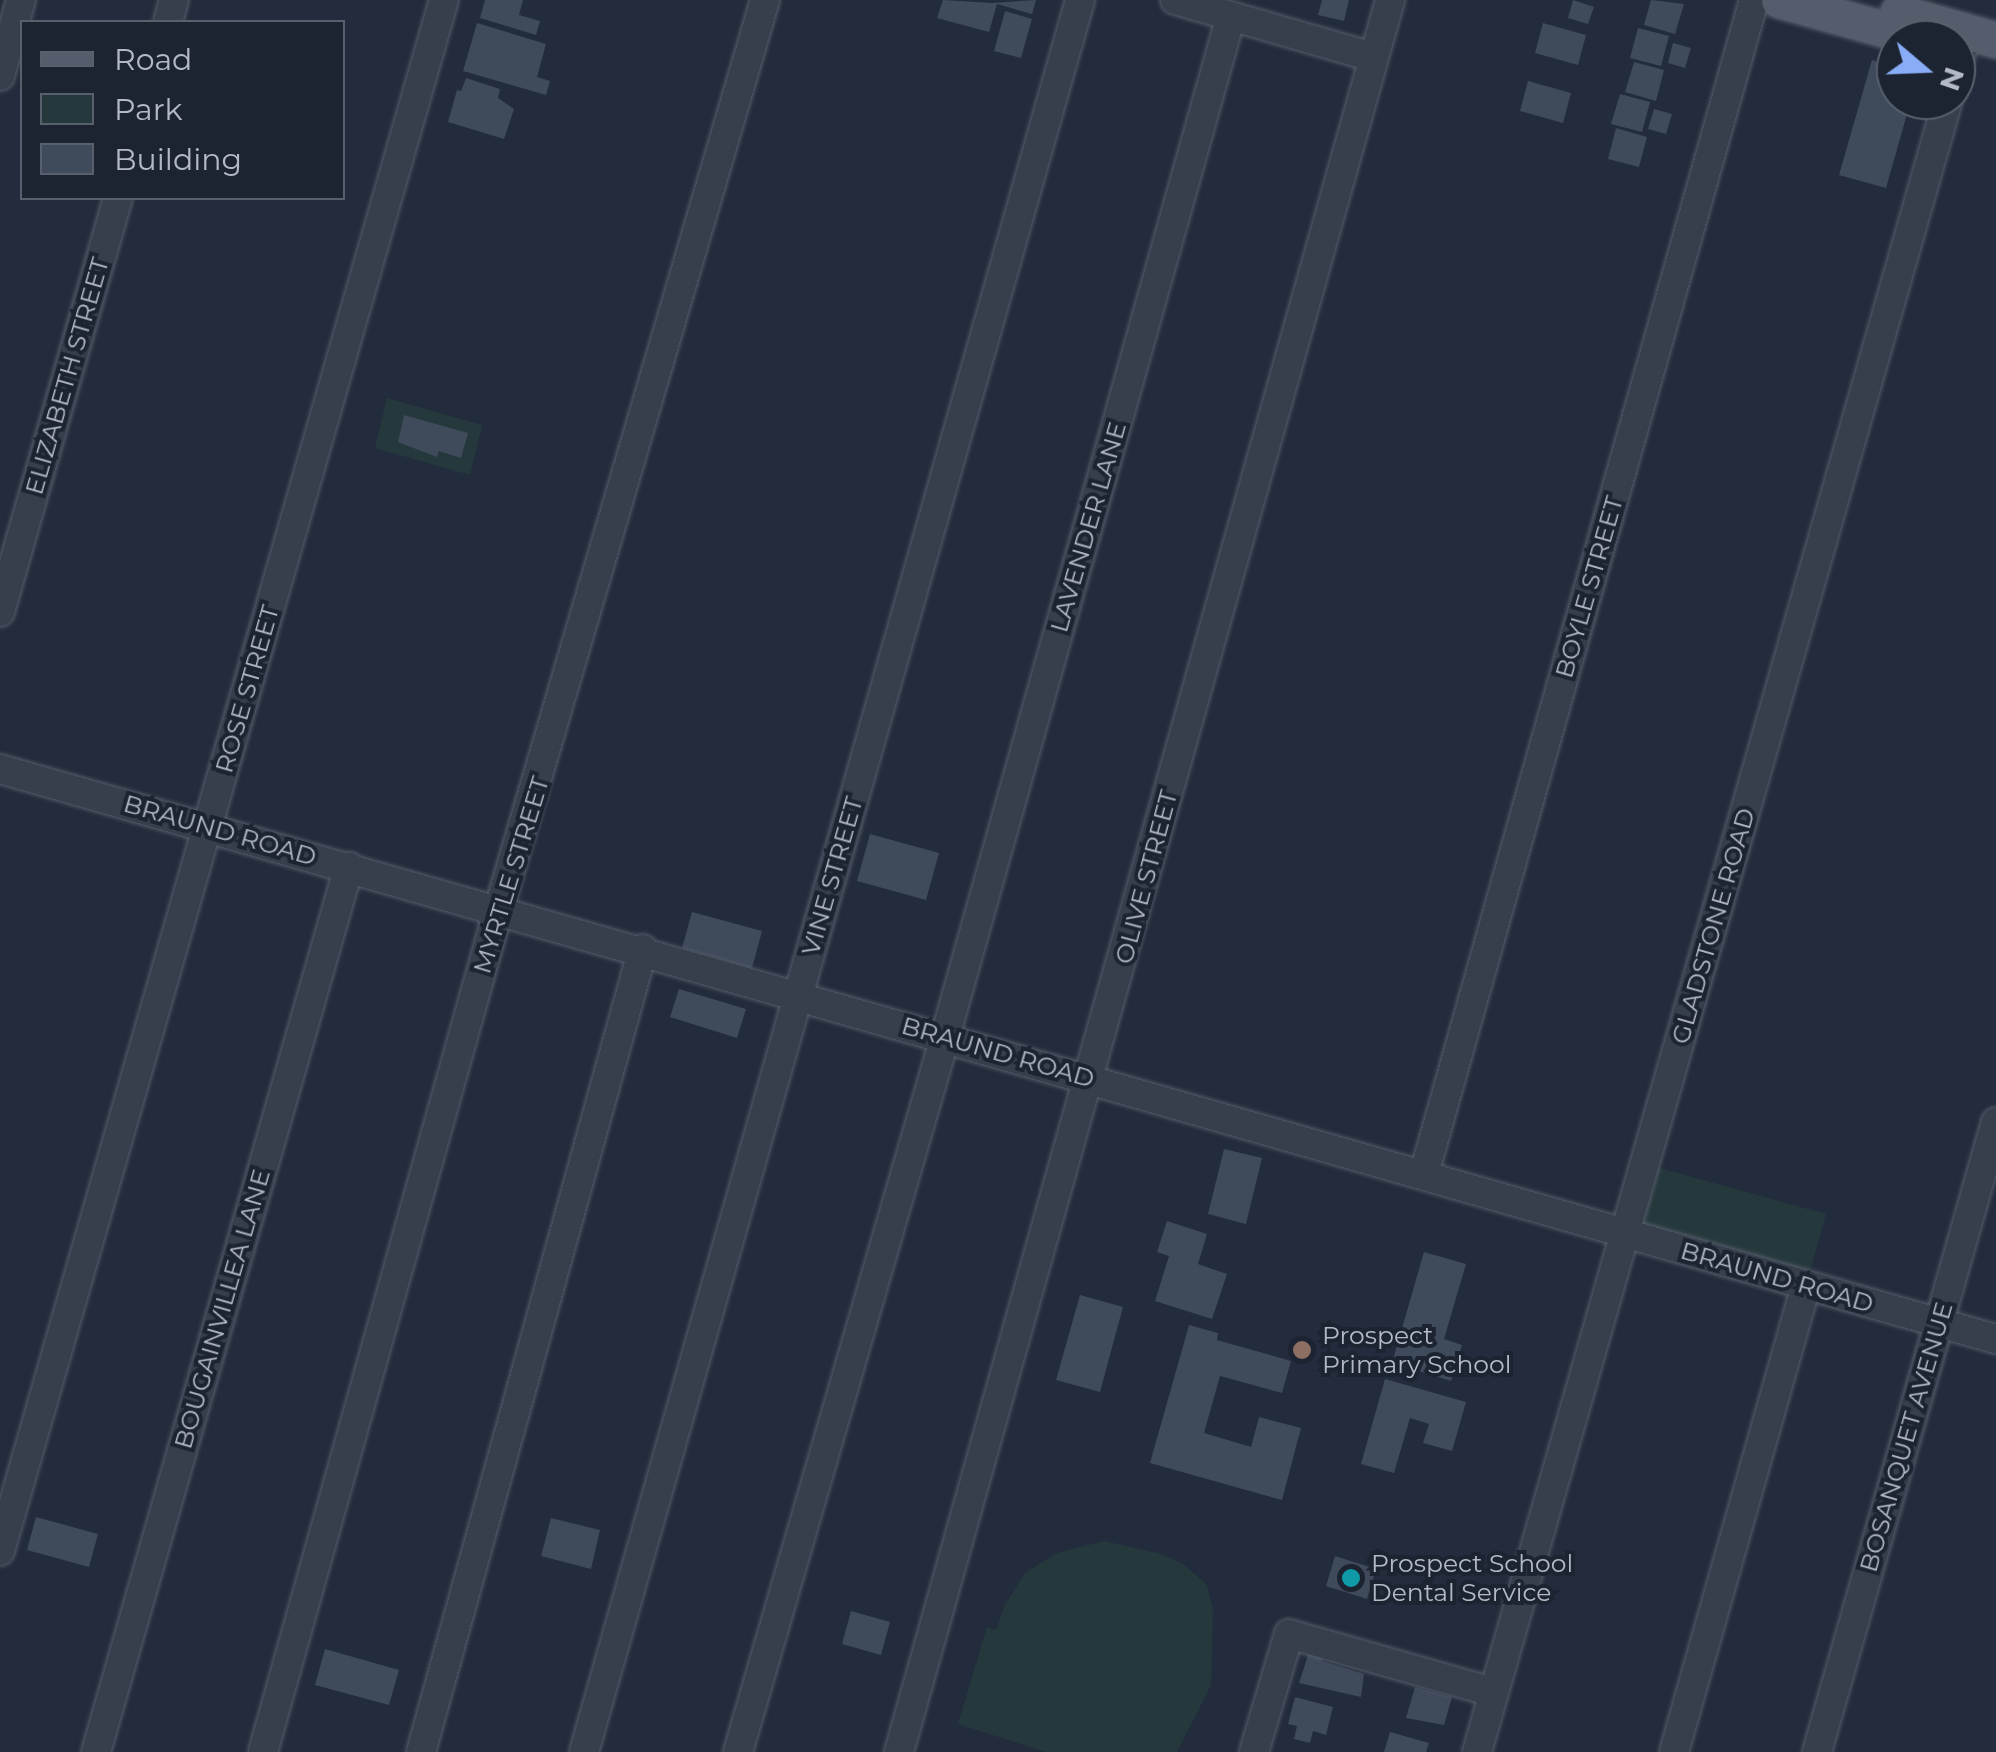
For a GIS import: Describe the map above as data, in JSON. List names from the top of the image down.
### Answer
{
  "streets": {
    "street": [
      "ELIZABETH STREET",
      "LAVENDER LANE",
      "BOYLE STREET",
      "ROSE STREET",
      "BRAUND ROAD",
      "MYRTLE STREET",
      "VINE STREET",
      "OLIVE STREET",
      "GLADSTONE ROAD",
      "BOUGAINVILLEA LANE",
      "BOSANQUET AVENUE"
    ]
  },
  "crossings": [
    ["LAVENDER LANE", "BRAUND ROAD"],
    ["BOYLE STREET", "BRAUND ROAD"],
    ["ROSE STREET", "BRAUND ROAD"],
    ["BRAUND ROAD", "MYRTLE STREET"],
    ["BRAUND ROAD", "VINE STREET"],
    ["BRAUND ROAD", "OLIVE STREET"],
    ["BRAUND ROAD", "GLADSTONE ROAD"],
    ["BRAUND ROAD", "BOUGAINVILLEA LANE"],
    ["BRAUND ROAD", "BOSANQUET AVENUE"]
  ],
  "places": ["Prospect Primary School", "Prospect School Dental Service"],
  "legend": ["Road", "Park", "Building"],
  "north": "right"
}
